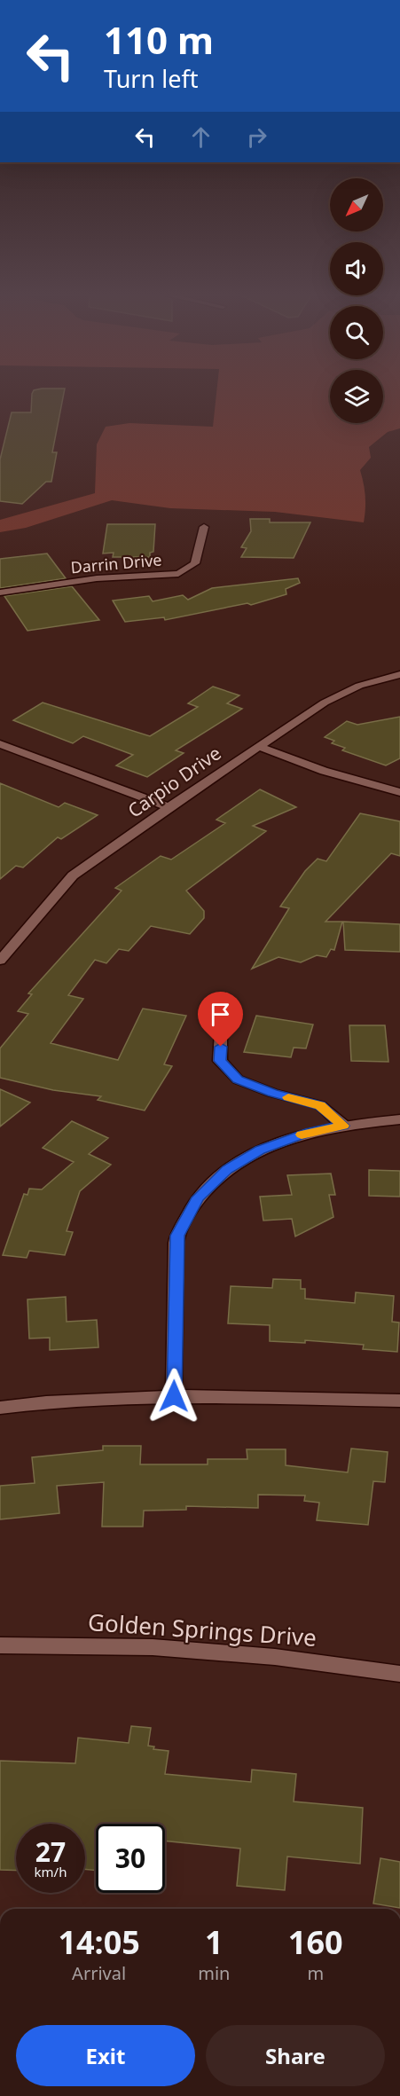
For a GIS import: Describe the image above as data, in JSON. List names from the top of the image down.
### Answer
{
  "streets": {
    "street": ["Darrin Drive", "Carpio Drive", "Golden Springs Drive"]
  },
  "north": "bottom left",
  "page": {
    "turn": ["110 m", "Turn left"],
    "speed": "27 km/h",
    "limit": "30",
    "eta": [
      "14:05",
      "Arrival",
      "1",
      "min",
      "160",
      "m"
    ],
    "buttons": ["Exit", "Share"]
  }
}
